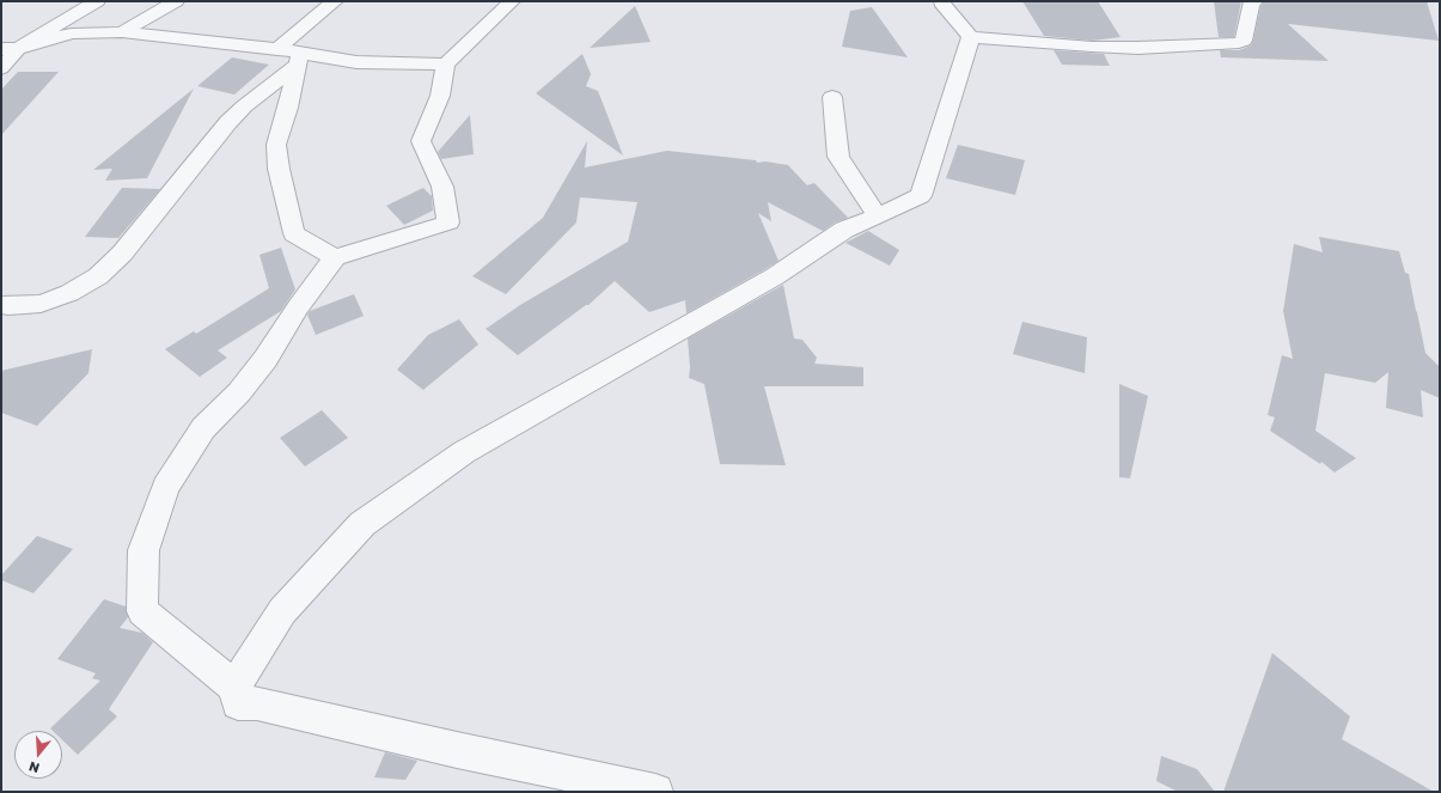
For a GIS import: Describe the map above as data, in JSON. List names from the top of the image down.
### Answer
{
  "north": "bottom"
}
